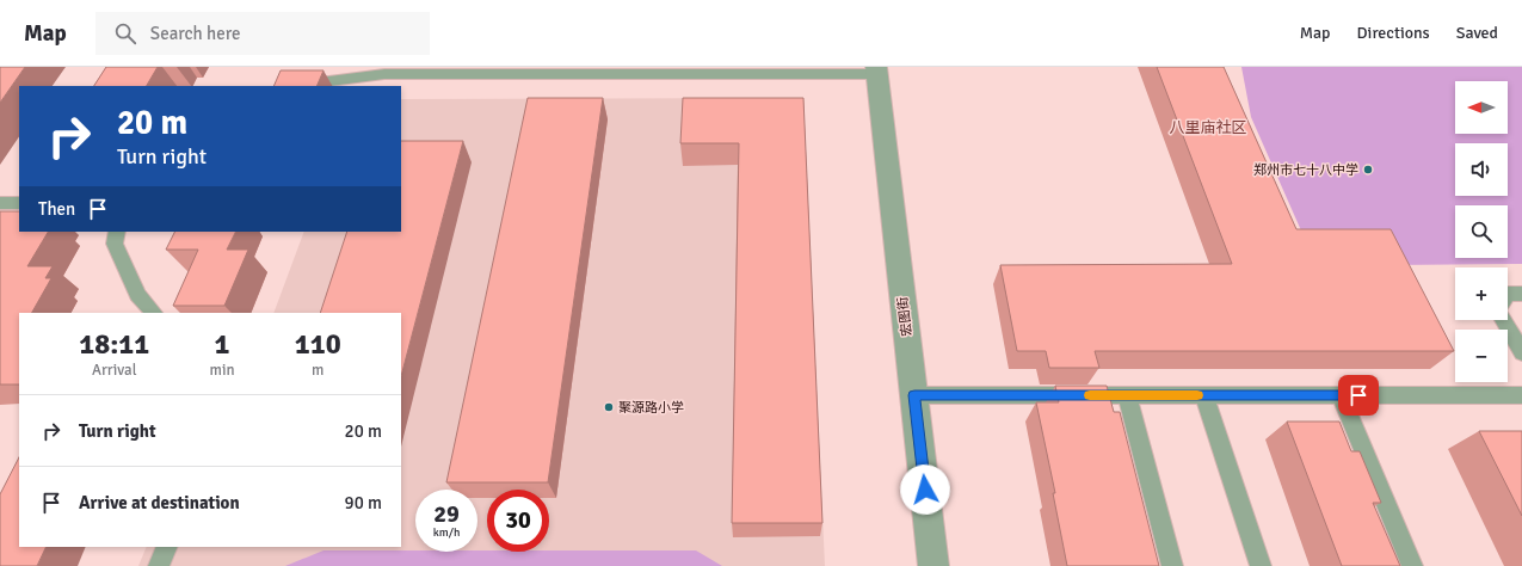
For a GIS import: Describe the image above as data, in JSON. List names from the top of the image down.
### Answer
{
  "streets": {
    "street": ["宏图街"]
  },
  "districts": ["八里庙社区"],
  "places": ["郑州市七十八中学", "聚源路小学"],
  "north": "left",
  "page": {
    "header": "Map",
    "search": "Search here",
    "nav": ["Map", "Directions", "Saved"],
    "map_buttons": ["+", "−"],
    "turn": ["20 m", "Turn right"],
    "then": "Then",
    "eta": [
      "18:11",
      "Arrival",
      "1",
      "min",
      "110",
      "m"
    ],
    "list": [
      {
        "name": "Turn right",
        "value": "20 m"
      },
      {
        "name": "Arrive at destination",
        "value": "90 m"
      }
    ],
    "speed": "29 km/h",
    "limit": "30"
  }
}
